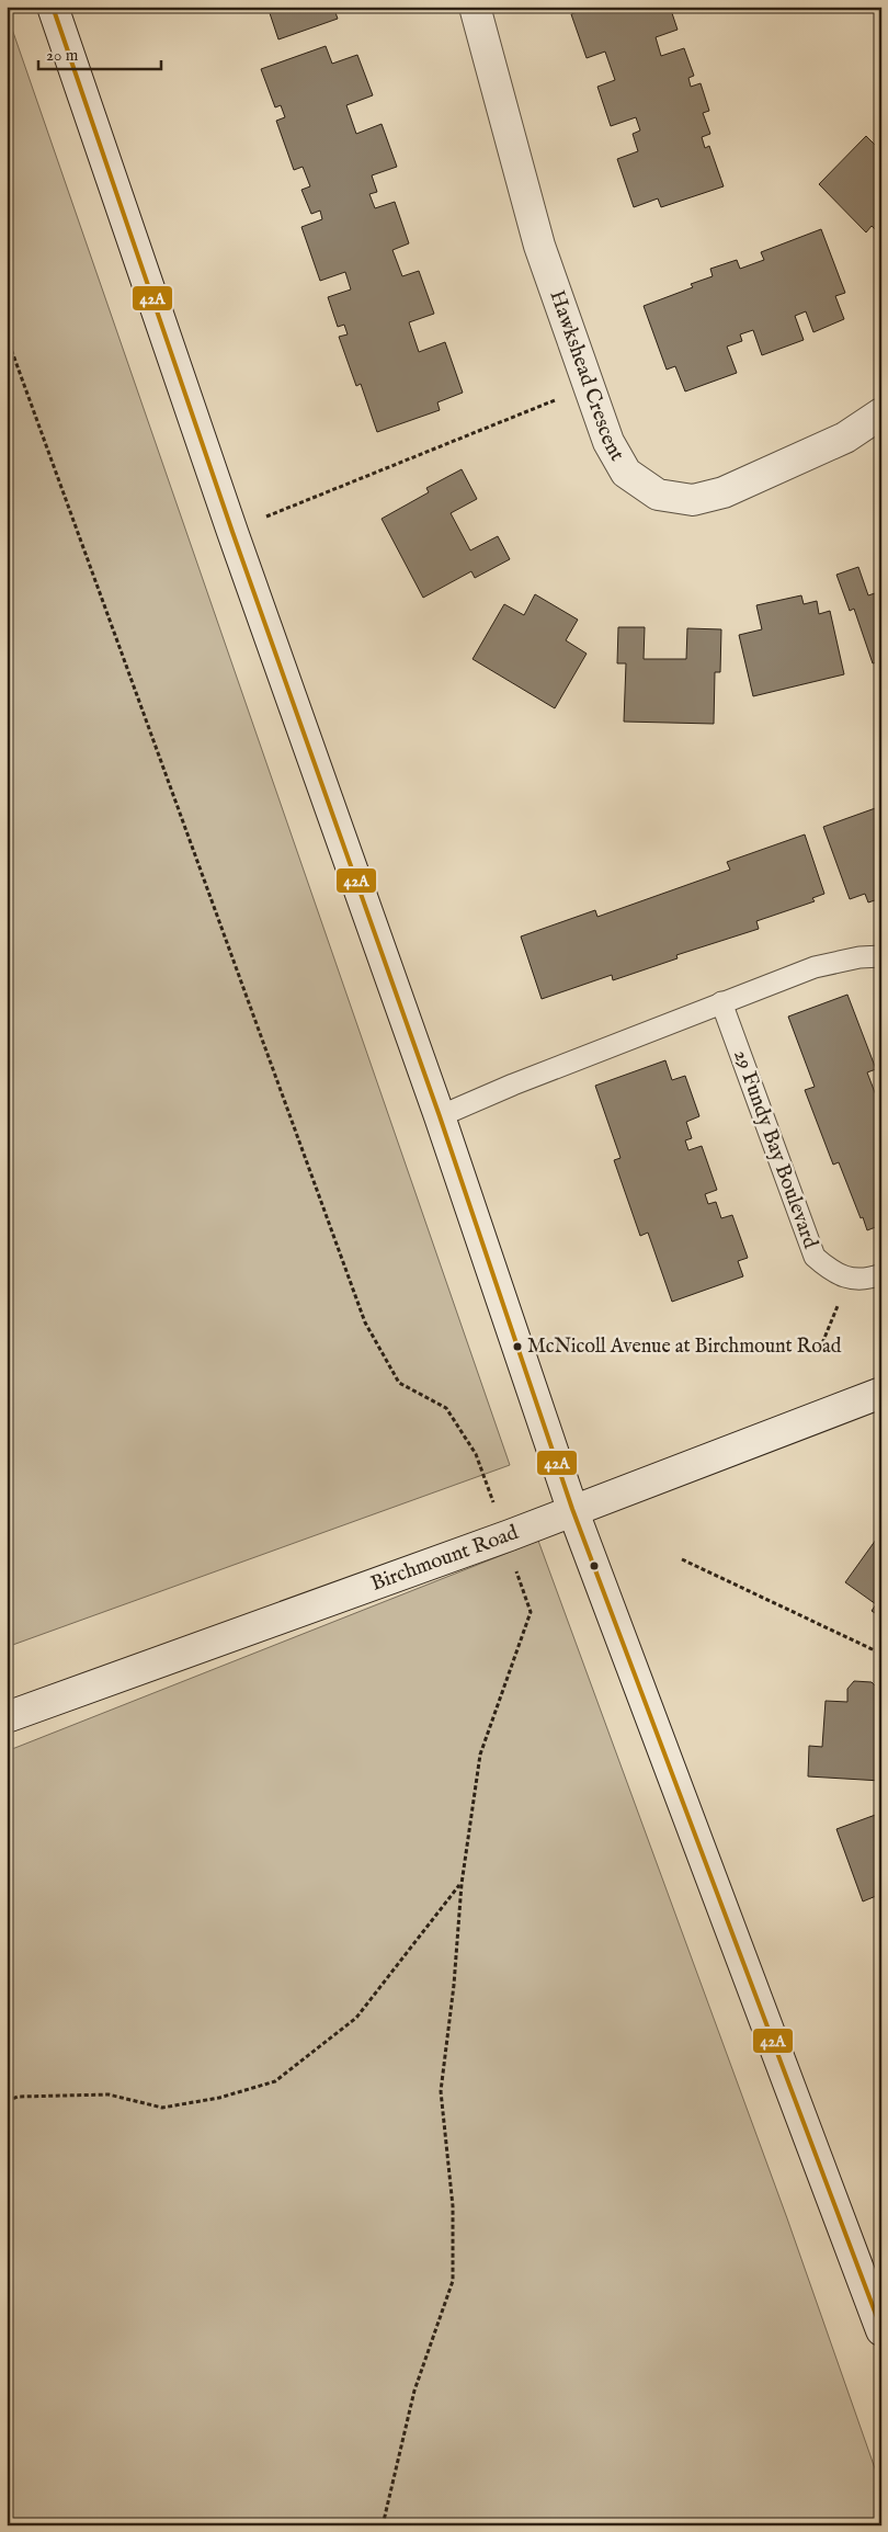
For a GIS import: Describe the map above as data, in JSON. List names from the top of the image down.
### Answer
{
  "streets": {
    "main road": ["Hawkshead Crescent", "Birchmount Road"],
    "lane": ["29 Fundy Bay Boulevard"]
  },
  "places": ["McNicoll Avenue at Birchmount Road"],
  "lines": ["transit line 42A"],
  "scale_bar": "20 m"
}
